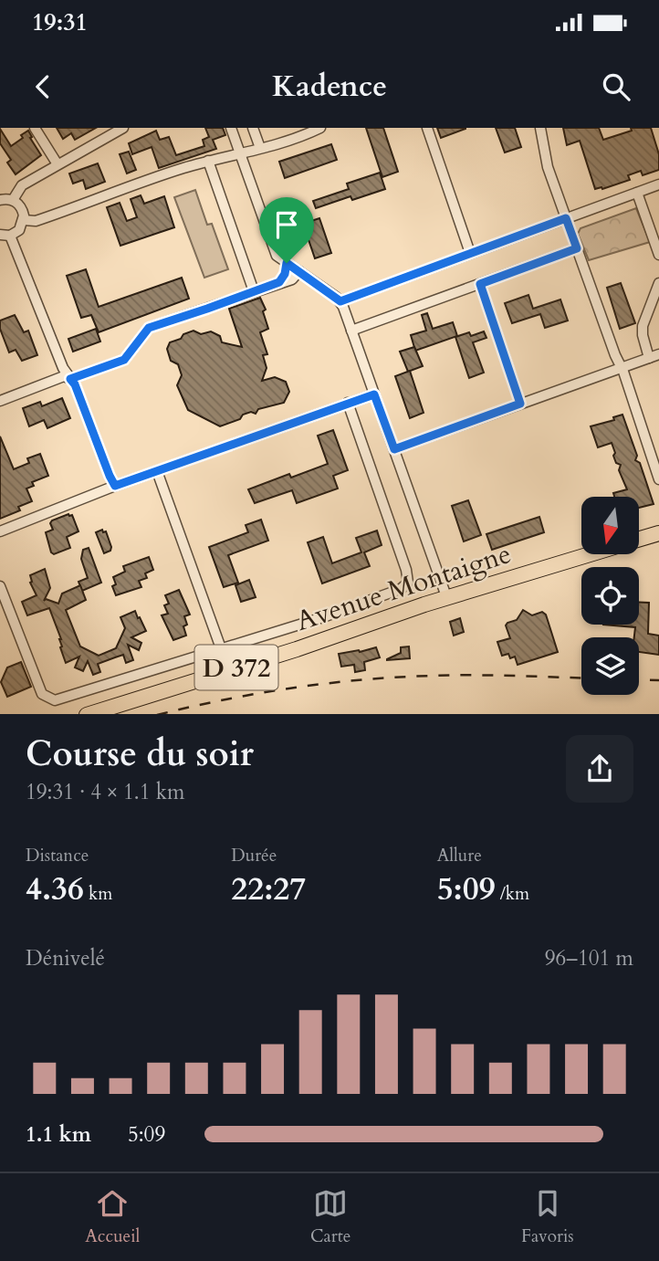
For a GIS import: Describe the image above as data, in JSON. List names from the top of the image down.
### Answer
{
  "streets": {
    "main road": ["Avenue Montaigne", "D 372"]
  },
  "north": "bottom",
  "page": {
    "status": "19:31",
    "header": "Kadence",
    "heading": ["Course du soir", "19:31 · 4 × 1.1 km"],
    "stats": [
      ["Distance", "4.36 km"],
      ["Durée", "22:27"],
      ["Allure", "5:09 /km"]
    ],
    "chart": ["Dénivelé", "96–101 m"],
    "list": [
      {
        "name": "1.1 km",
        "note": "5:09"
      }
    ],
    "tabs": ["Accueil", "Carte", "Favoris"]
  }
}
